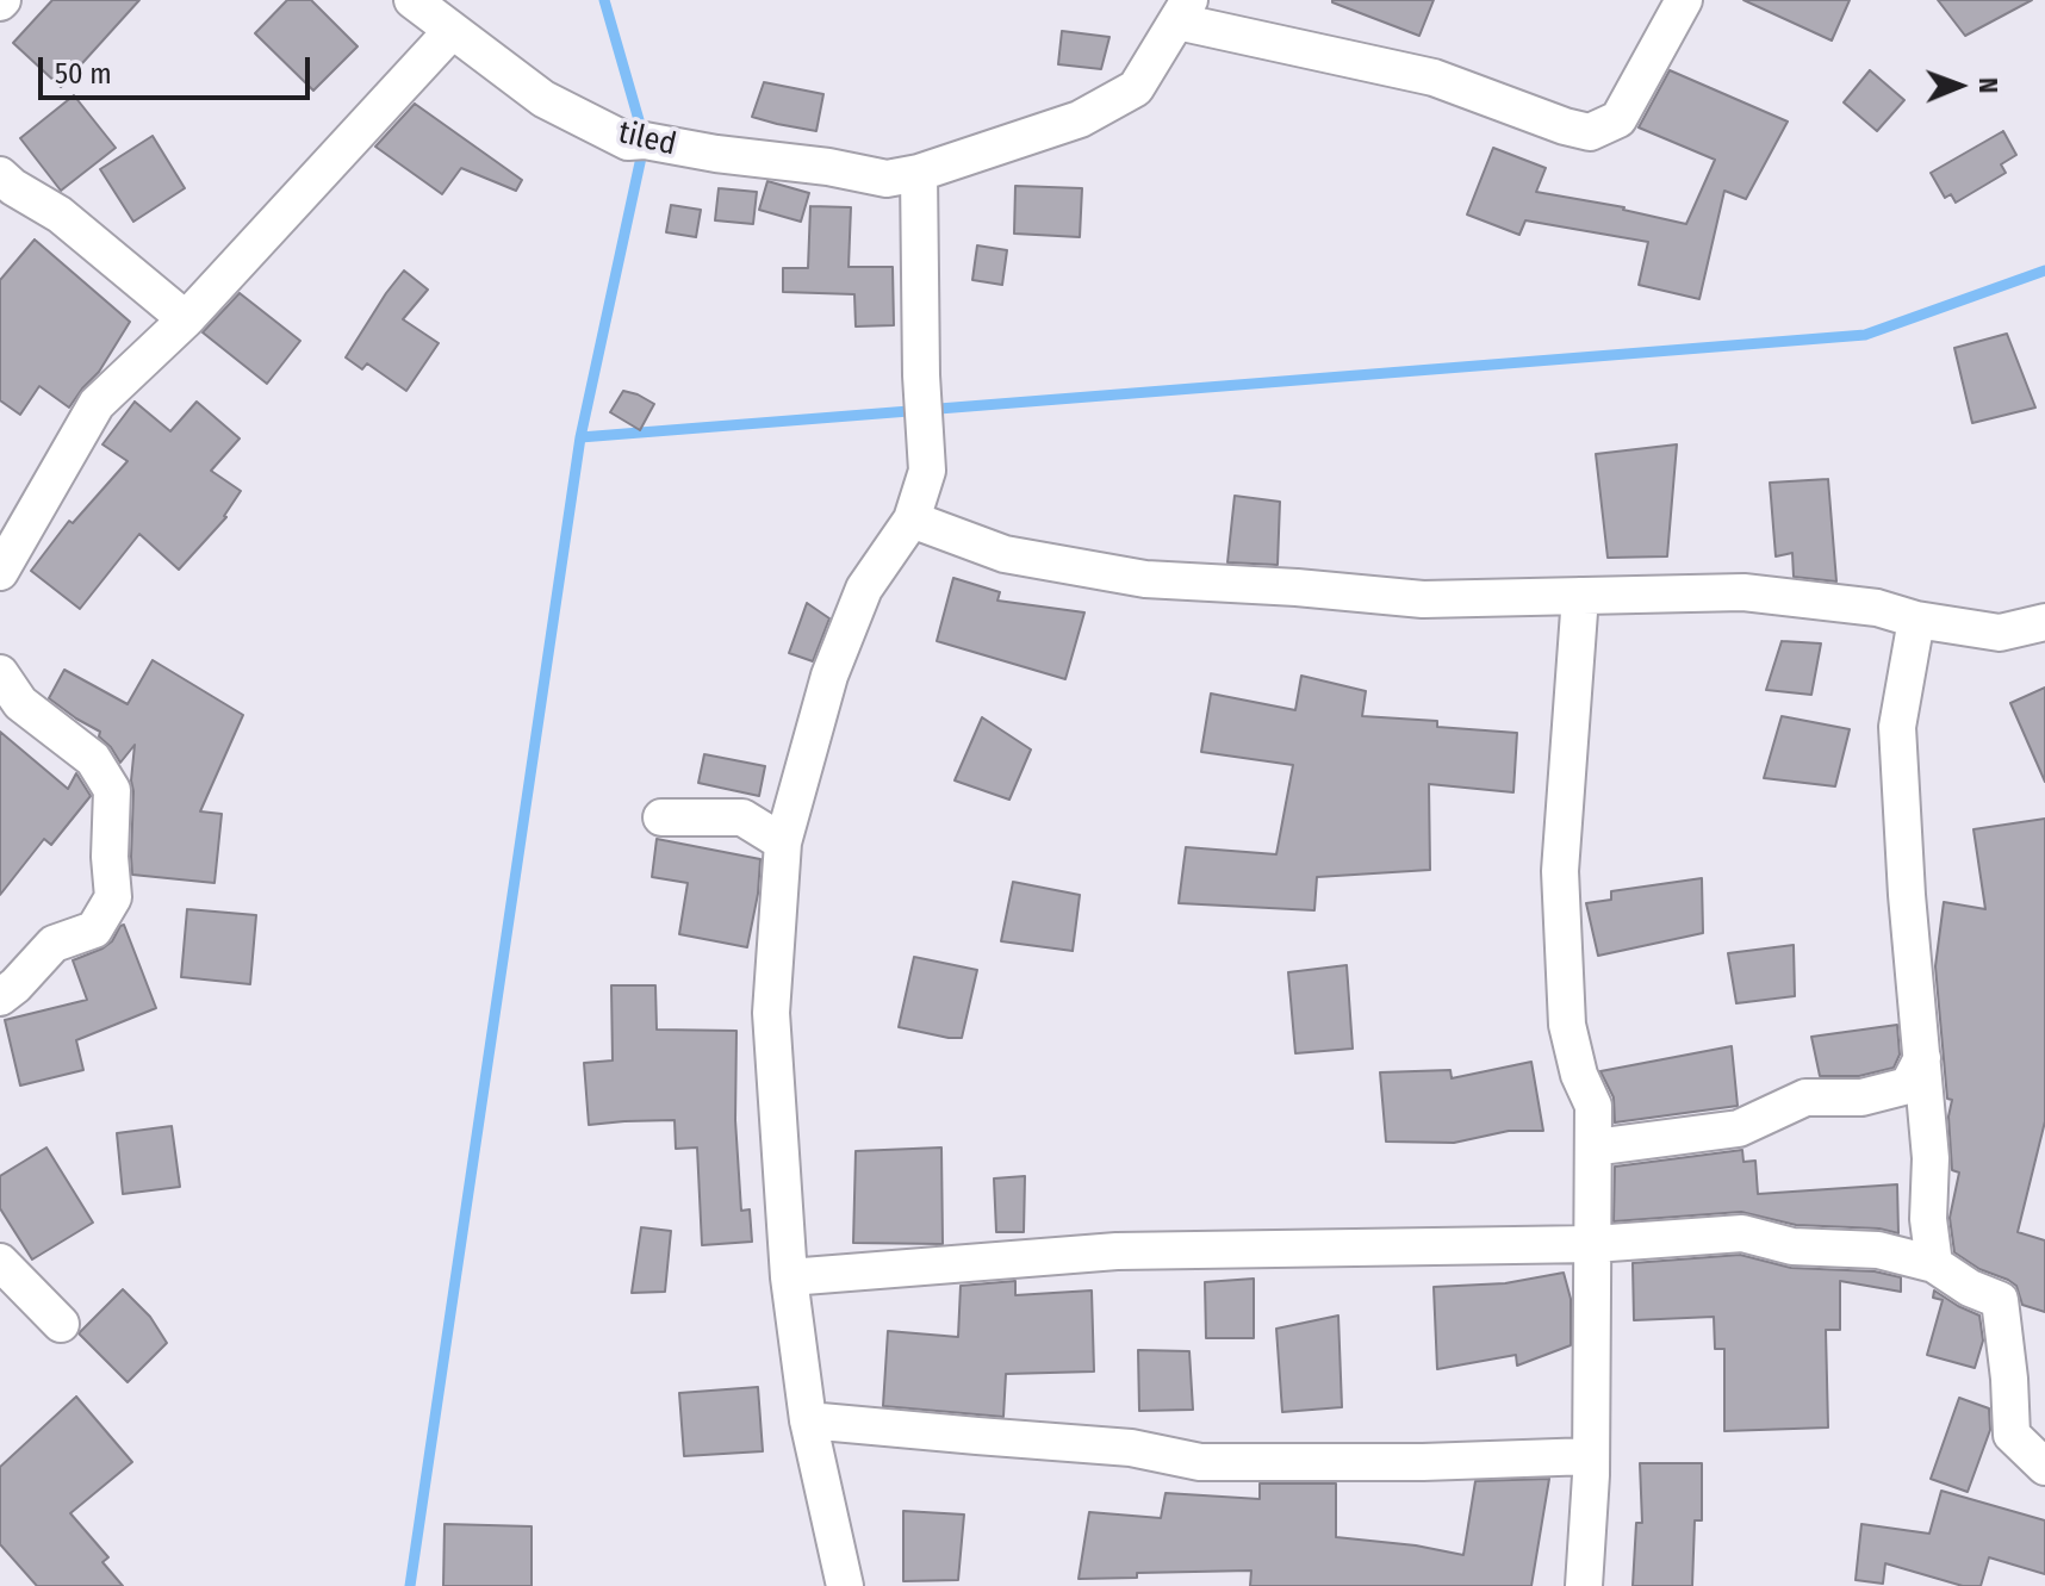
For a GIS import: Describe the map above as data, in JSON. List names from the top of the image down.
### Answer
{
  "streets": {
    "street": ["tiled"]
  },
  "scale_bar": "50 m",
  "north": "right"
}
